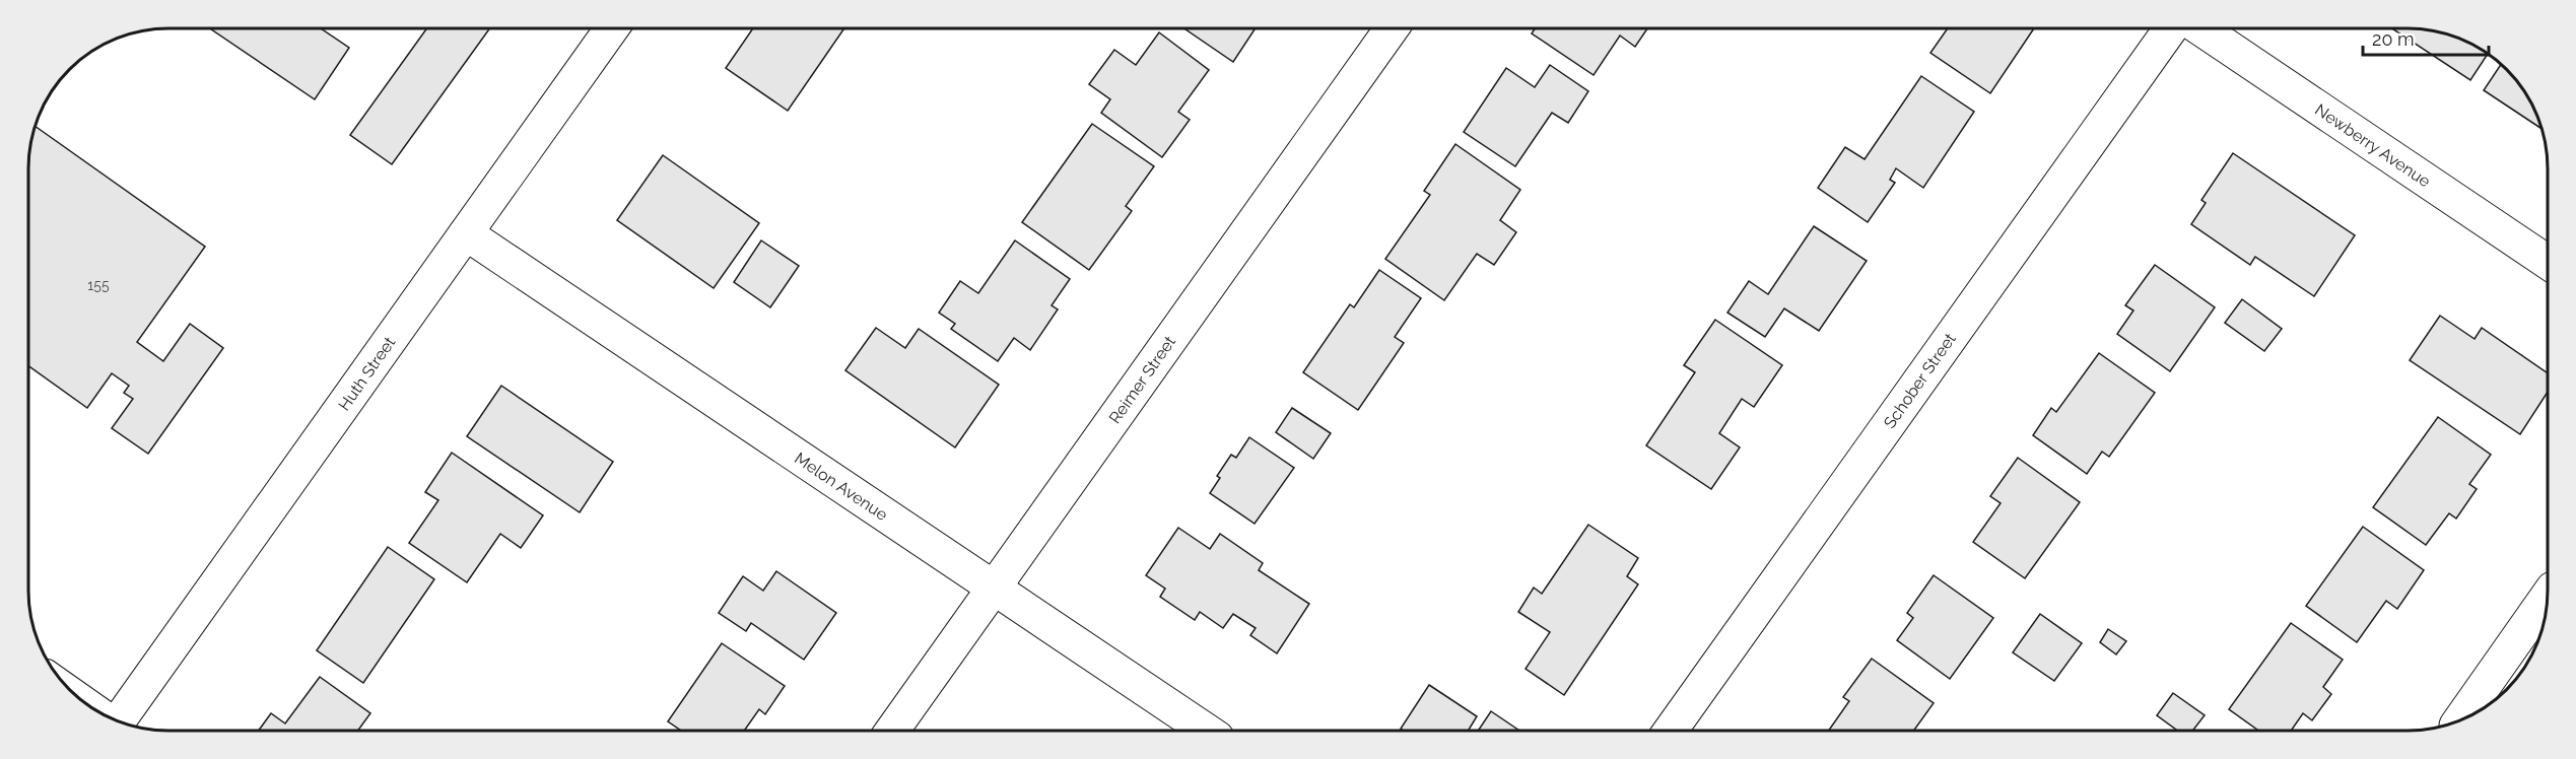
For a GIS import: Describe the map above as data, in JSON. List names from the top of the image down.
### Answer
{
  "streets": {
    "street": [
      "Newberry Avenue",
      "Huth Street",
      "Reimer Street",
      "Schober Street",
      "Melon Avenue"
    ]
  },
  "crossings": [
    ["Huth Street", "Melon Avenue"],
    ["Reimer Street", "Melon Avenue"]
  ],
  "house_numbers": ["155"],
  "scale_bar": "20 m"
}
